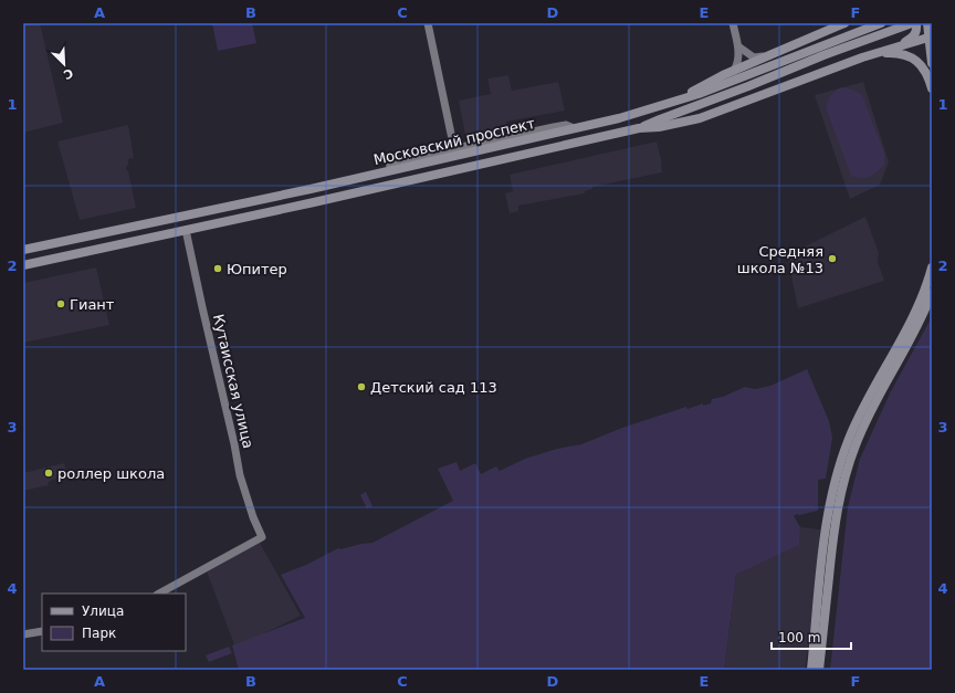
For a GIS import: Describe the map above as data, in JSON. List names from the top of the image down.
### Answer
{
  "streets": {
    "main road": ["Московский проспект"],
    "street": ["Кутаисская улица"]
  },
  "crossings": [
    ["Московский проспект", "Кутаисская улица"]
  ],
  "places": [
    "Средняя школа №13",
    "Юпитер",
    "Гиант",
    "Детский сад 113",
    "роллер школа"
  ],
  "legend": ["Улица", "Парк"],
  "scale_bar": "100 m",
  "north": "bottom right",
  "grid": {
    "columns": [
      "A",
      "B",
      "C",
      "D",
      "E",
      "F"
    ],
    "rows": [
      "1",
      "2",
      "3",
      "4"
    ]
  }
}
